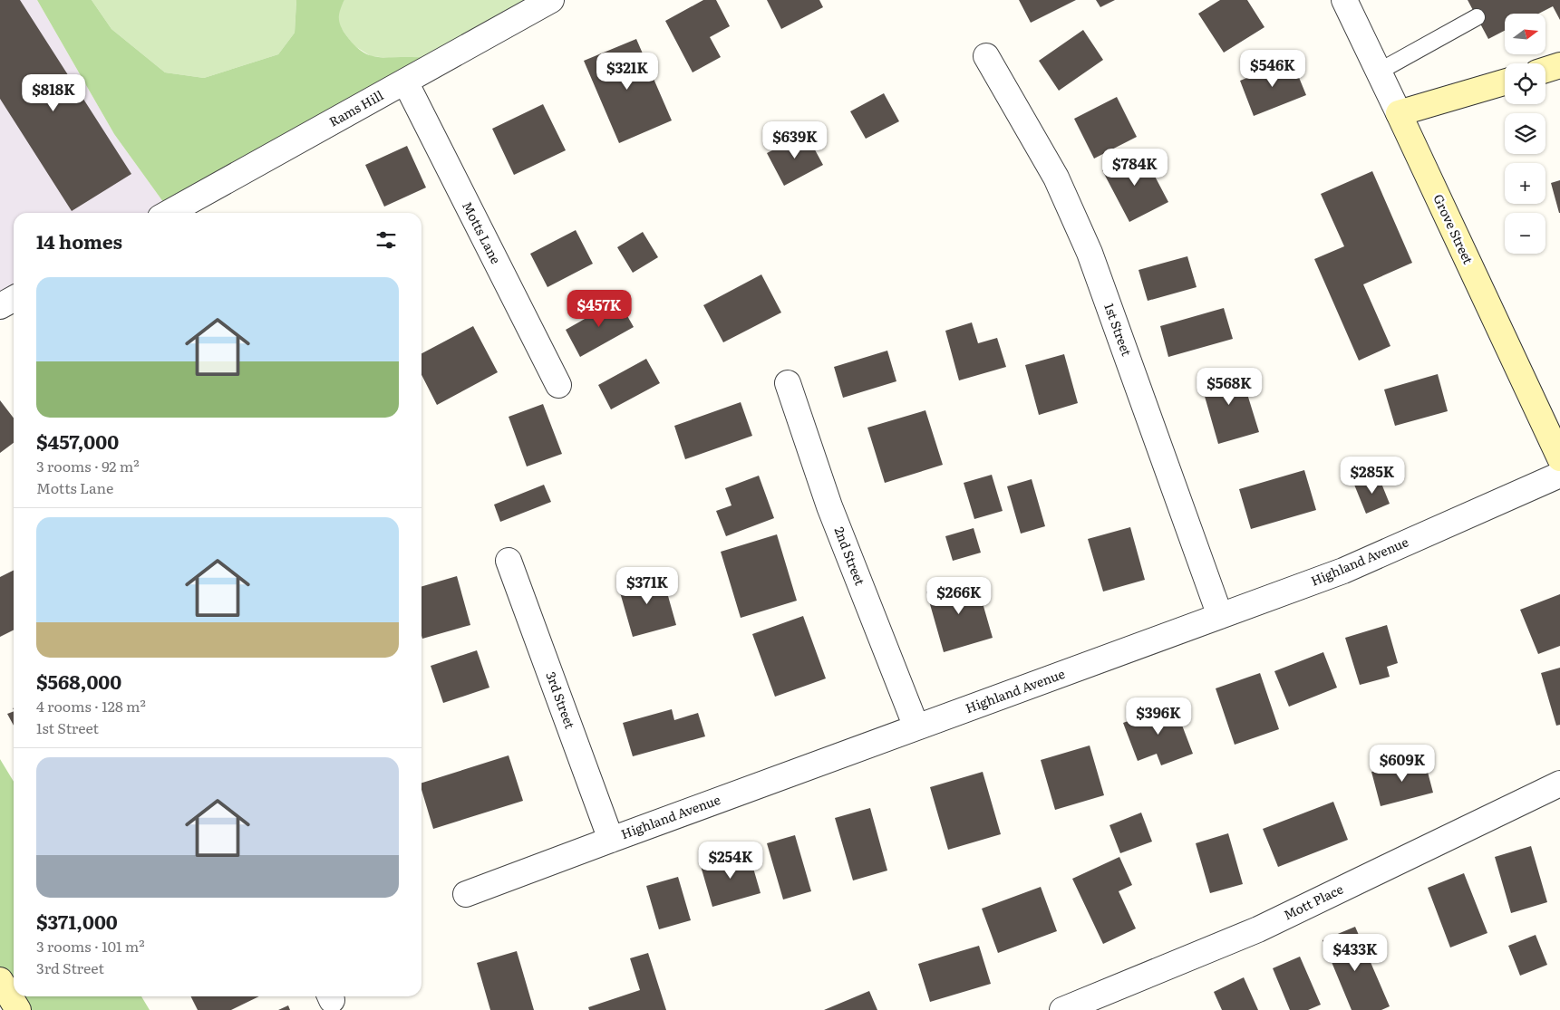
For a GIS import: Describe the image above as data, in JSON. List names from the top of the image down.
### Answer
{
  "streets": {
    "street": [
      "Rams Hill",
      "Grove Street",
      "Motts Lane",
      "1st Street",
      "2nd Street",
      "Highland Avenue",
      "3rd Street",
      "Mott Place"
    ]
  },
  "crossings": [
    ["Rams Hill", "Motts Lane"],
    ["1st Street", "Highland Avenue"],
    ["2nd Street", "Highland Avenue"],
    ["Highland Avenue", "3rd Street"]
  ],
  "north": "right",
  "page": {
    "map_buttons": ["+", "−"],
    "price": [
      "$546K",
      "$321K",
      "$818K",
      "$639K",
      "$784K",
      "$457K",
      "$568K",
      "$285K",
      "$371K",
      "$266K",
      "$396K",
      "$609K",
      "$254K",
      "$433K"
    ],
    "heading": "14 homes",
    "list": [
      {
        "name": "$457,000",
        "note": "3 rooms · 92 m² · Motts Lane"
      },
      {
        "name": "$568,000",
        "note": "4 rooms · 128 m² · 1st Street"
      },
      {
        "name": "$371,000",
        "note": "3 rooms · 101 m² · 3rd Street"
      }
    ]
  }
}
